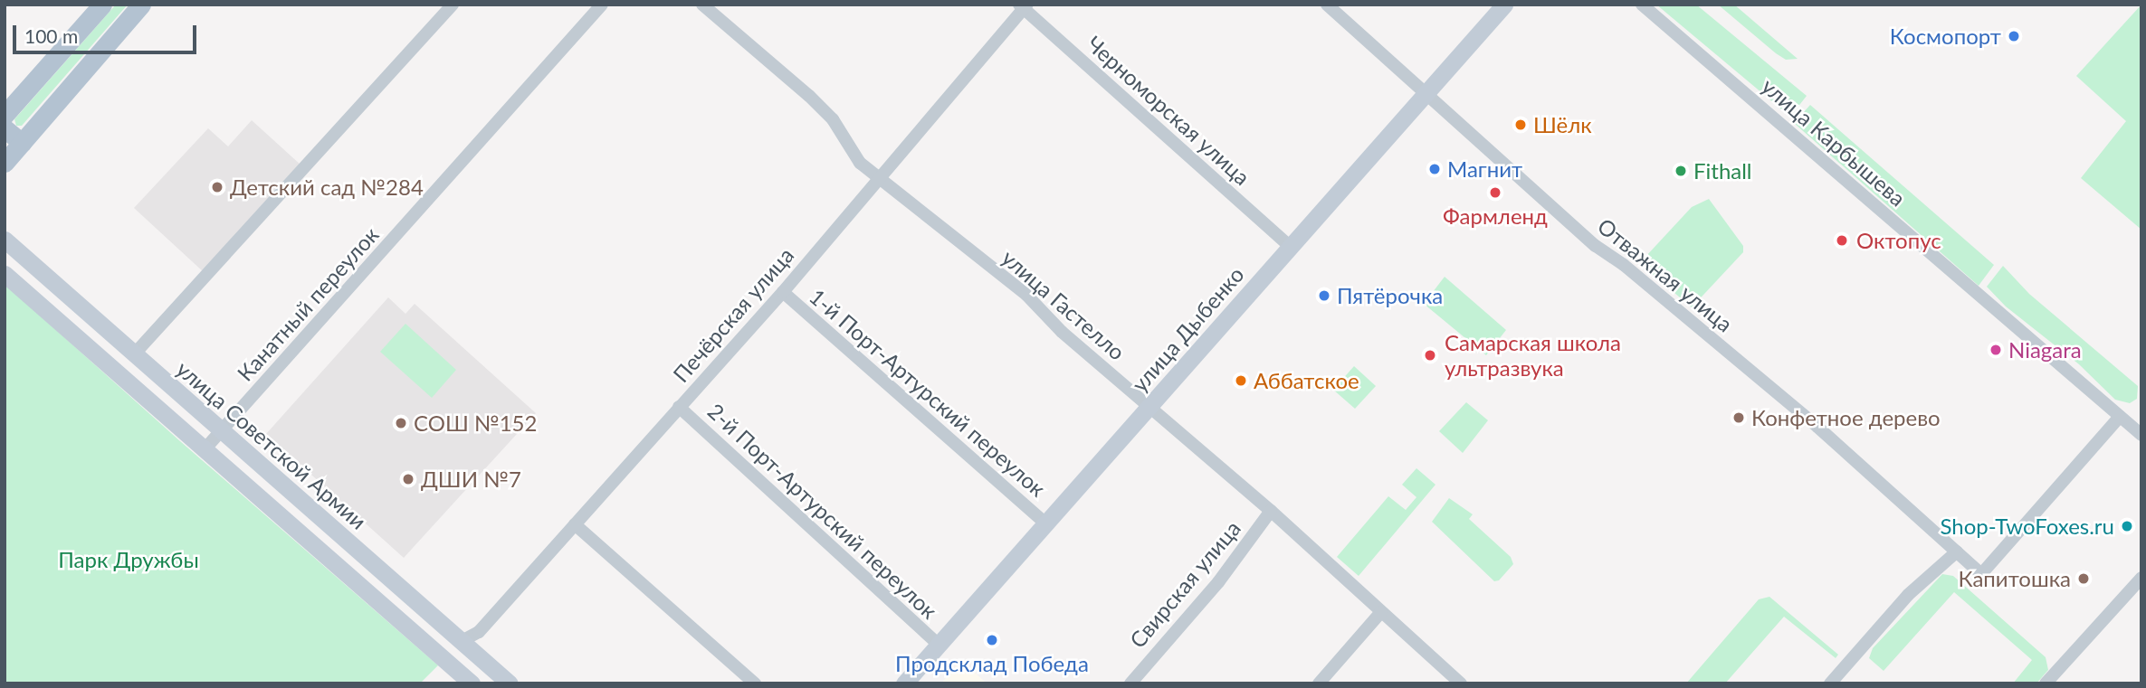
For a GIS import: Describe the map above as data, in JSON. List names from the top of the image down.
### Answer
{
  "streets": {
    "main road": ["улица Дыбенко", "улица Советской Армии"],
    "street": [
      "Черноморская улица",
      "улица Карбышева",
      "Отважная улица",
      "Канатный переулок",
      "улица Гастелло",
      "Печёрская улица",
      "1-й Порт-Артурский переулок",
      "2-й Порт-Артурский переулок",
      "Свирская улица"
    ]
  },
  "crossings": [
    ["Черноморская улица", "Печёрская улица"],
    ["Черноморская улица", "улица Дыбенко"],
    ["улица Карбышева", "Отважная улица"],
    ["Отважная улица", "улица Дыбенко"],
    ["Канатный переулок", "улица Советской Армии"],
    ["улица Гастелло", "Печёрская улица"],
    ["улица Гастелло", "улица Дыбенко"],
    ["улица Гастелло", "Свирская улица"],
    ["Печёрская улица", "1-й Порт-Артурский переулок"],
    ["Печёрская улица", "улица Советской Армии"],
    ["Печёрская улица", "2-й Порт-Артурский переулок"],
    ["улица Дыбенко", "1-й Порт-Артурский переулок"],
    ["улица Дыбенко", "2-й Порт-Артурский переулок"]
  ],
  "parks": ["Парк Дружбы"],
  "places": [
    "Космопорт",
    "Шёлк",
    "Магнит",
    "Fithall",
    "Детский сад №284",
    "Фармленд",
    "Октопус",
    "Пятёрочка",
    "Niagara",
    "Самарская школа ультразвука",
    "Аббатское",
    "Конфетное дерево",
    "СОШ №152",
    "ДШИ №7",
    "Shop-TwoFoxes.ru",
    "Капитошка",
    "Продсклад Победа"
  ],
  "scale_bar": "100 m"
}
